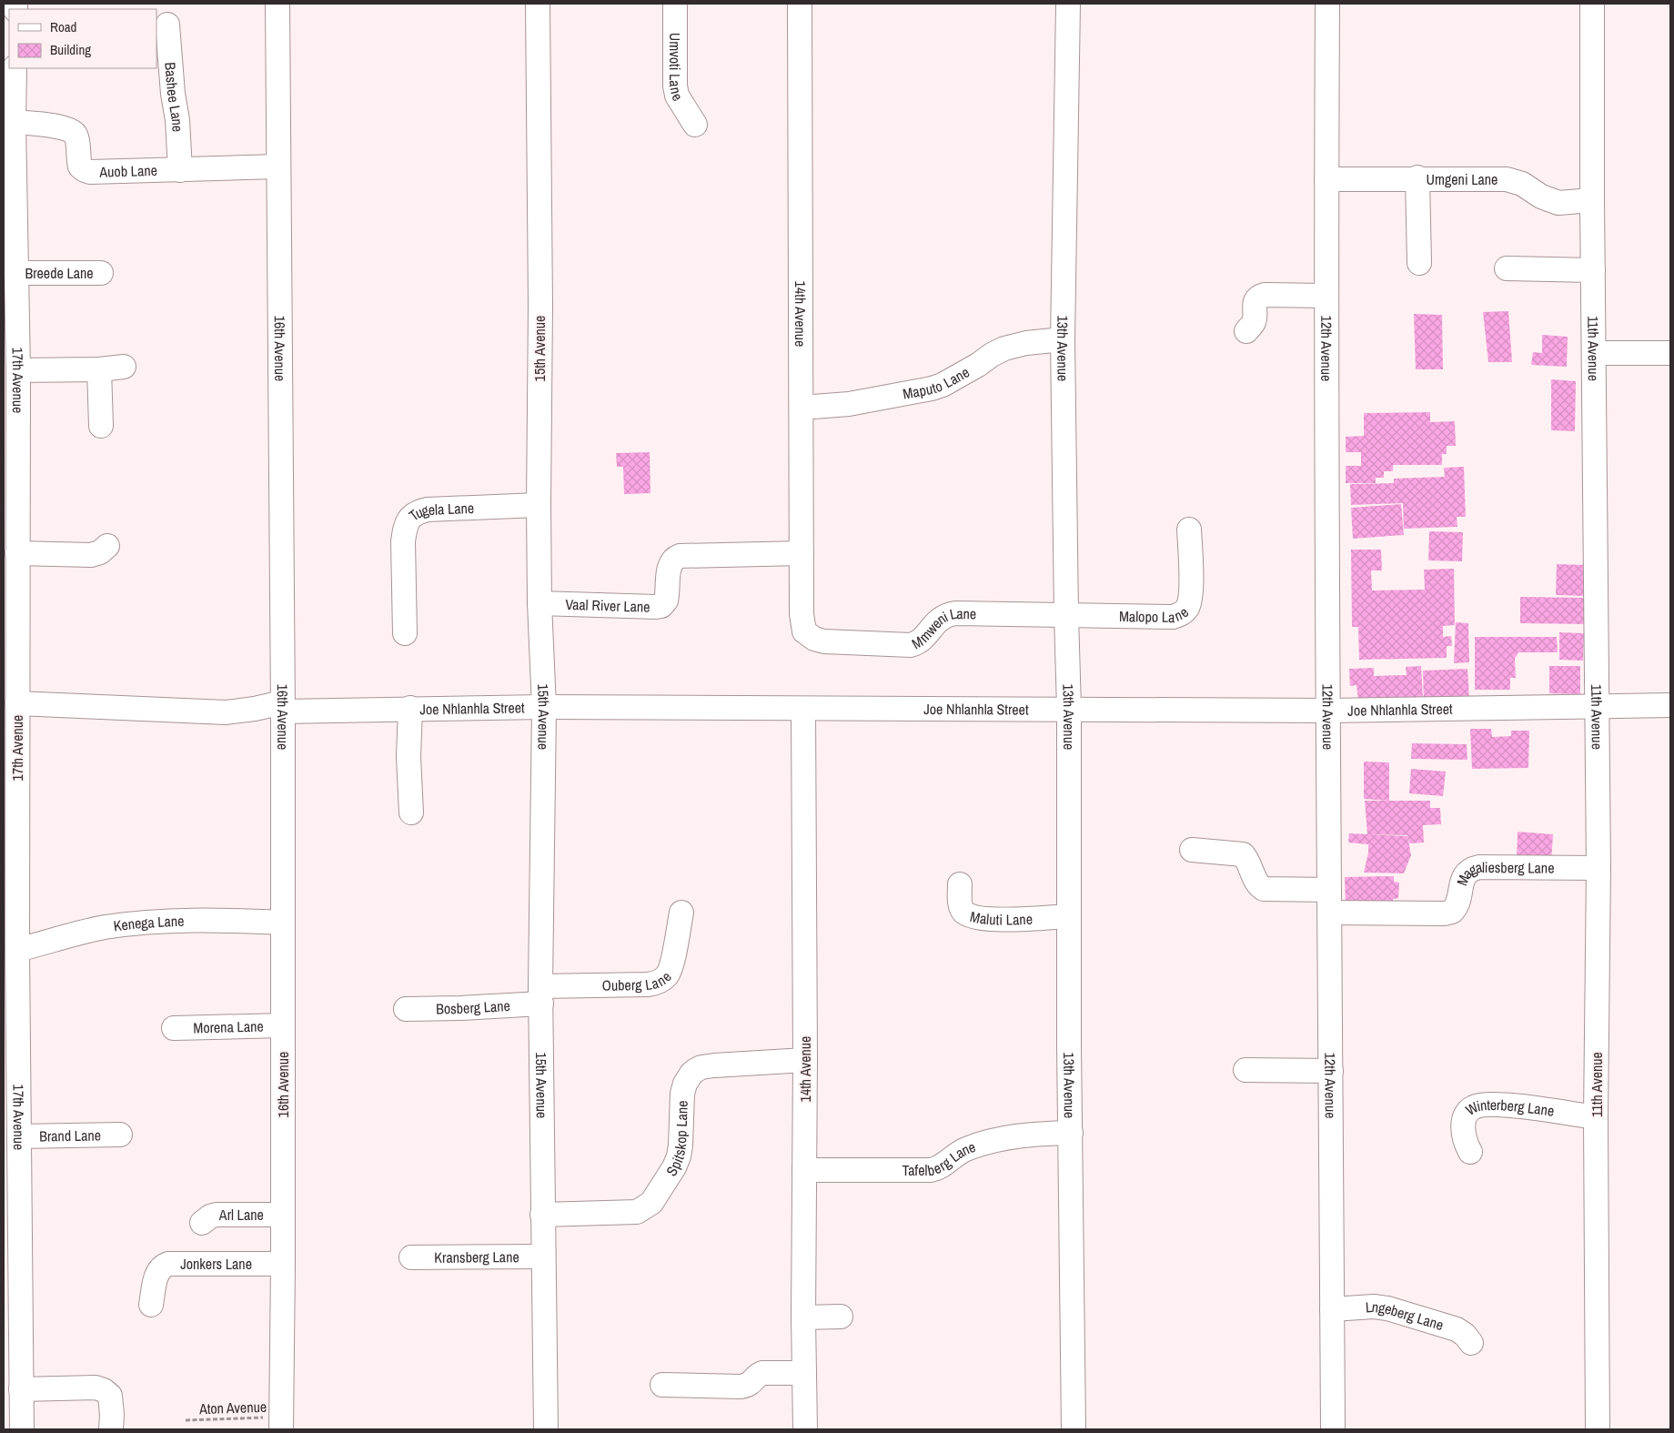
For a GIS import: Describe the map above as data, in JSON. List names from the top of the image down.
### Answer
{
  "streets": {
    "street": [
      "Umvoti Lane",
      "Bashee Lane",
      "Auob Lane",
      "Umgeni Lane",
      "Breede Lane",
      "14th Avenue",
      "16th Avenue",
      "15th Avenue",
      "13th Avenue",
      "12th Avenue",
      "11th Avenue",
      "17th Avenue",
      "Maputo Lane",
      "Tugela Lane",
      "Vaal River Lane",
      "Malopo Lane",
      "Mmweni Lane",
      "Joe Nhlanhla Street",
      "Magaliesberg Lane",
      "Maluti Lane",
      "Kenega Lane",
      "Ouberg Lane",
      "Bosberg Lane",
      "Morena Lane",
      "Winterberg Lane",
      "Brand Lane",
      "Spitskop Lane",
      "Tafelberg Lane",
      "Arl Lane",
      "Kransberg Lane",
      "Jonkers Lane",
      "Lngeberg Lane"
    ],
    "path": ["Aton Avenue"]
  },
  "crossings": [
    ["Bashee Lane", "Auob Lane"],
    ["Auob Lane", "16th Avenue"],
    ["Auob Lane", "17th Avenue"],
    ["Umgeni Lane", "12th Avenue"],
    ["Umgeni Lane", "11th Avenue"],
    ["Breede Lane", "17th Avenue"],
    ["14th Avenue", "Maputo Lane"],
    ["14th Avenue", "Vaal River Lane"],
    ["14th Avenue", "Mmweni Lane"],
    ["14th Avenue", "Joe Nhlanhla Street"],
    ["14th Avenue", "Spitskop Lane"],
    ["14th Avenue", "Tafelberg Lane"],
    ["16th Avenue", "Joe Nhlanhla Street"],
    ["16th Avenue", "Kenega Lane"],
    ["16th Avenue", "Morena Lane"],
    ["16th Avenue", "Arl Lane"],
    ["16th Avenue", "Jonkers Lane"],
    ["16th Avenue", "Aton Avenue"],
    ["15th Avenue", "Tugela Lane"],
    ["15th Avenue", "Vaal River Lane"],
    ["15th Avenue", "Joe Nhlanhla Street"],
    ["15th Avenue", "Ouberg Lane"],
    ["15th Avenue", "Bosberg Lane"],
    ["15th Avenue", "Spitskop Lane"],
    ["15th Avenue", "Kransberg Lane"],
    ["13th Avenue", "Maputo Lane"],
    ["13th Avenue", "Malopo Lane"],
    ["13th Avenue", "Mmweni Lane"],
    ["13th Avenue", "Joe Nhlanhla Street"],
    ["13th Avenue", "Maluti Lane"],
    ["13th Avenue", "Tafelberg Lane"],
    ["12th Avenue", "Joe Nhlanhla Street"],
    ["12th Avenue", "Magaliesberg Lane"],
    ["12th Avenue", "Lngeberg Lane"],
    ["11th Avenue", "Joe Nhlanhla Street"],
    ["11th Avenue", "Magaliesberg Lane"],
    ["11th Avenue", "Winterberg Lane"],
    ["17th Avenue", "Joe Nhlanhla Street"],
    ["17th Avenue", "Kenega Lane"],
    ["17th Avenue", "Brand Lane"],
    ["Malopo Lane", "Mmweni Lane"],
    ["Ouberg Lane", "Bosberg Lane"]
  ],
  "legend": ["Road", "Building"]
}
